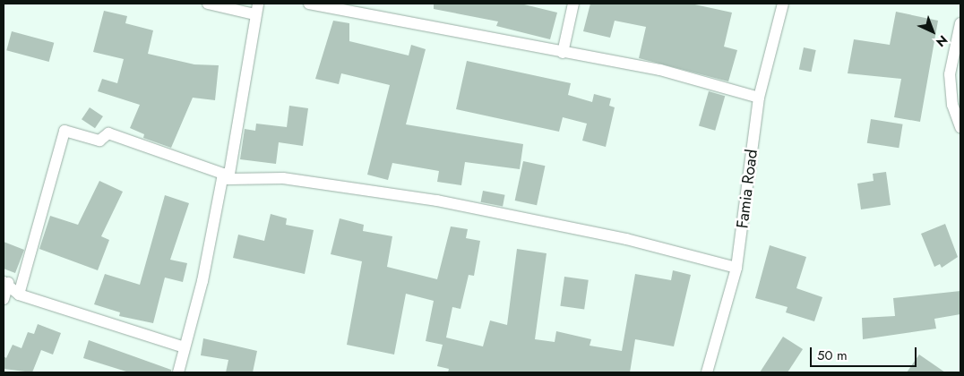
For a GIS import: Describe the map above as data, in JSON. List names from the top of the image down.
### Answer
{
  "streets": {
    "street": ["Famia Road"]
  },
  "scale_bar": "50 m",
  "north": "bottom right"
}
